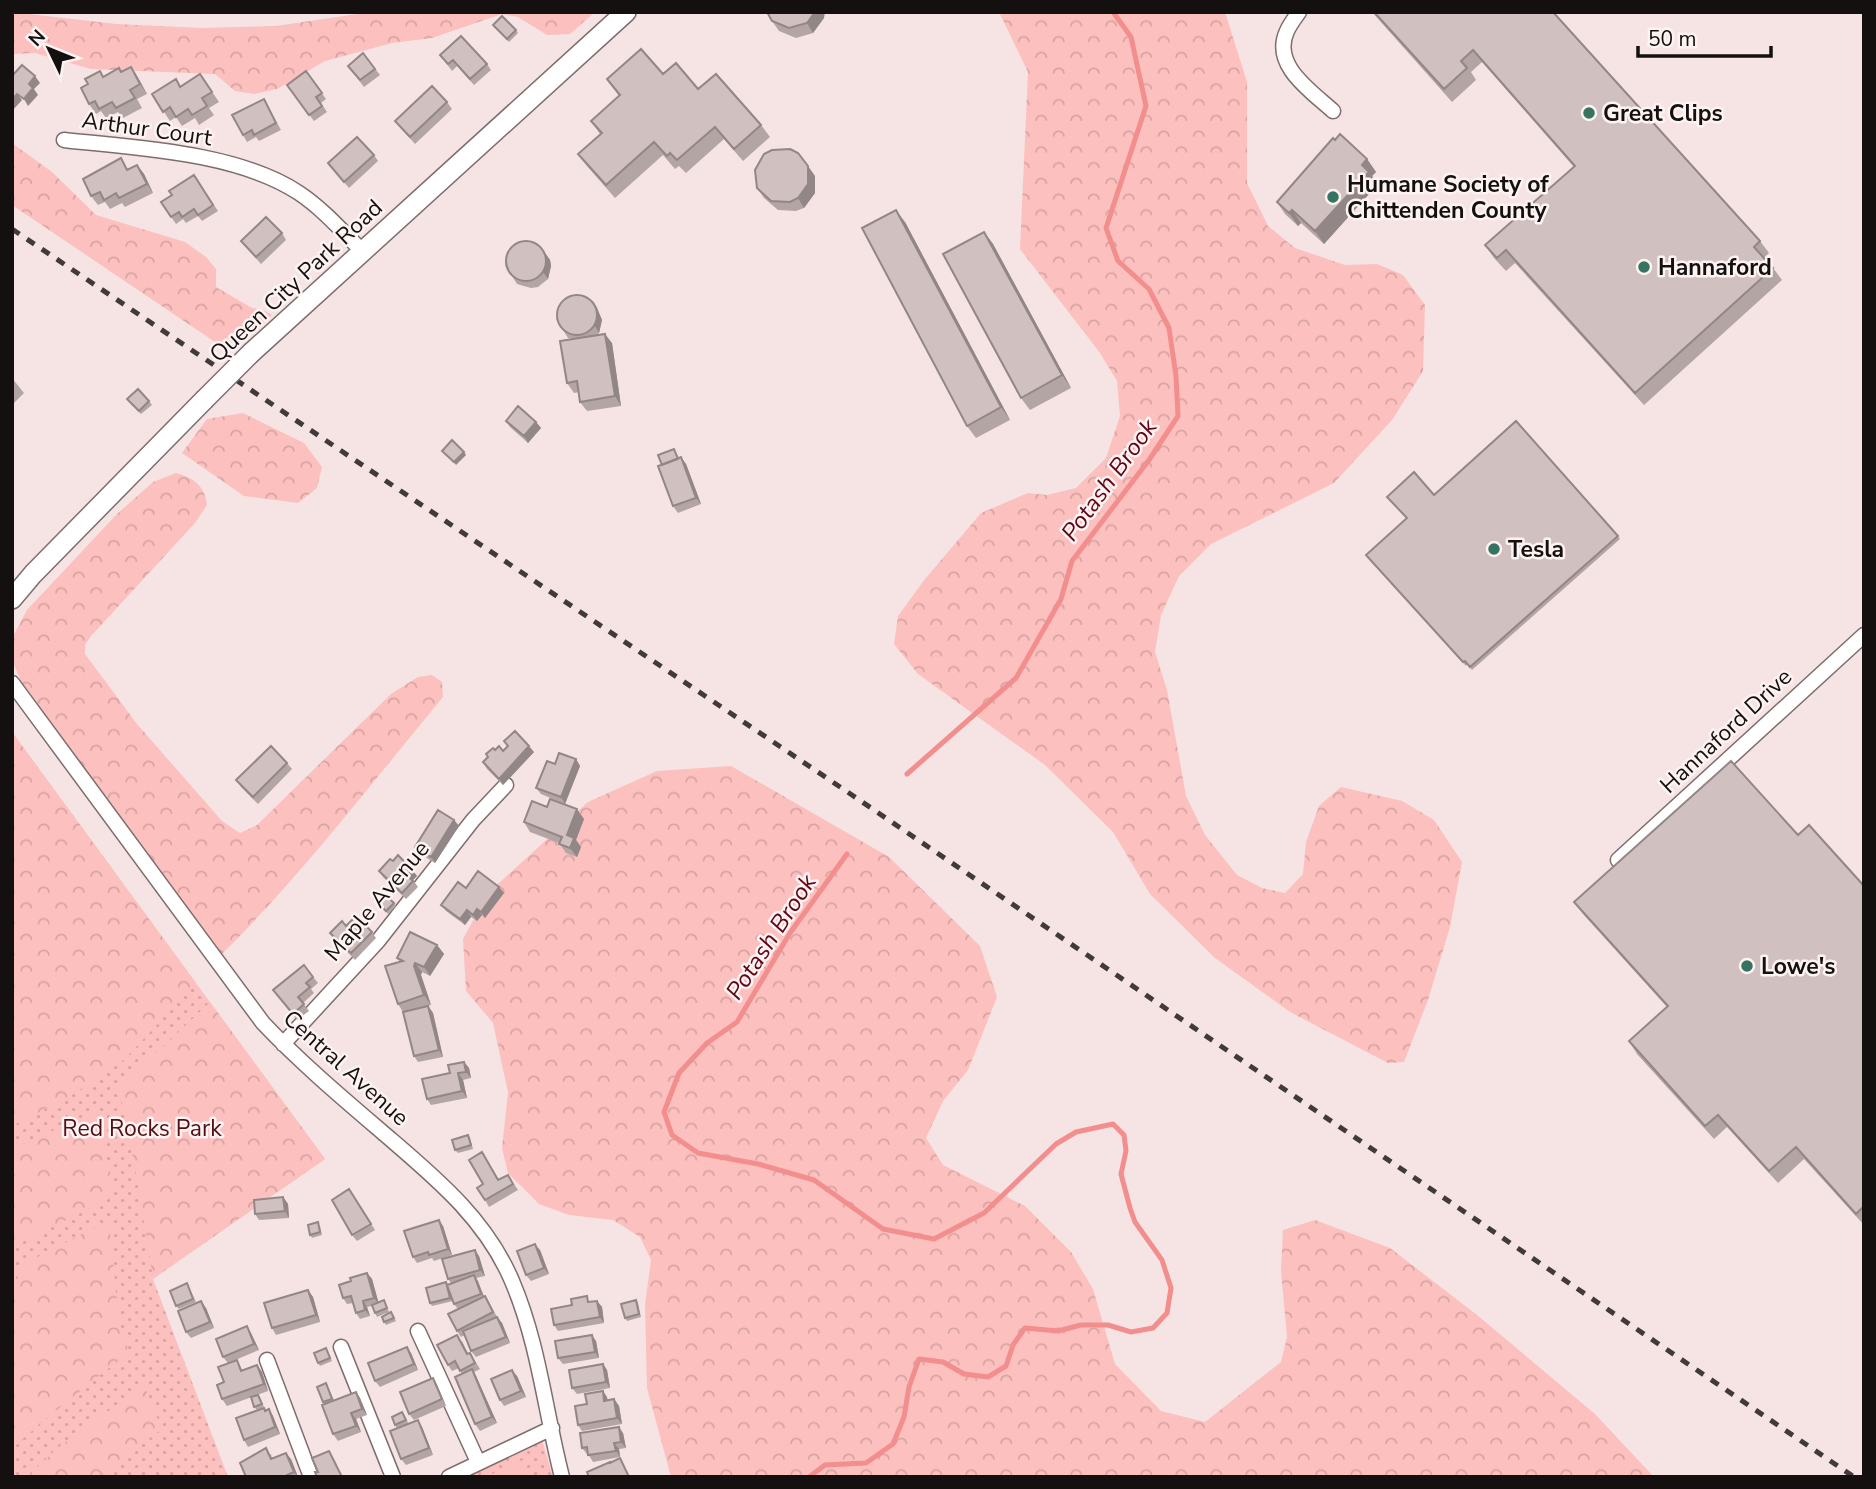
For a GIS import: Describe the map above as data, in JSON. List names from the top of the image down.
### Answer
{
  "streets": {
    "street": [
      "Arthur Court",
      "Queen City Park Road",
      "Hannaford Drive",
      "Maple Avenue",
      "Central Avenue"
    ]
  },
  "crossings": [
    ["Arthur Court", "Queen City Park Road"],
    ["Maple Avenue", "Central Avenue"]
  ],
  "water": ["Potash Brook"],
  "parks": ["Red Rocks Park"],
  "places": [
    "Great Clips",
    "Humane Society of Chittenden County",
    "Hannaford",
    "Tesla",
    "Lowe's"
  ],
  "scale_bar": "50 m",
  "north": "top left"
}
